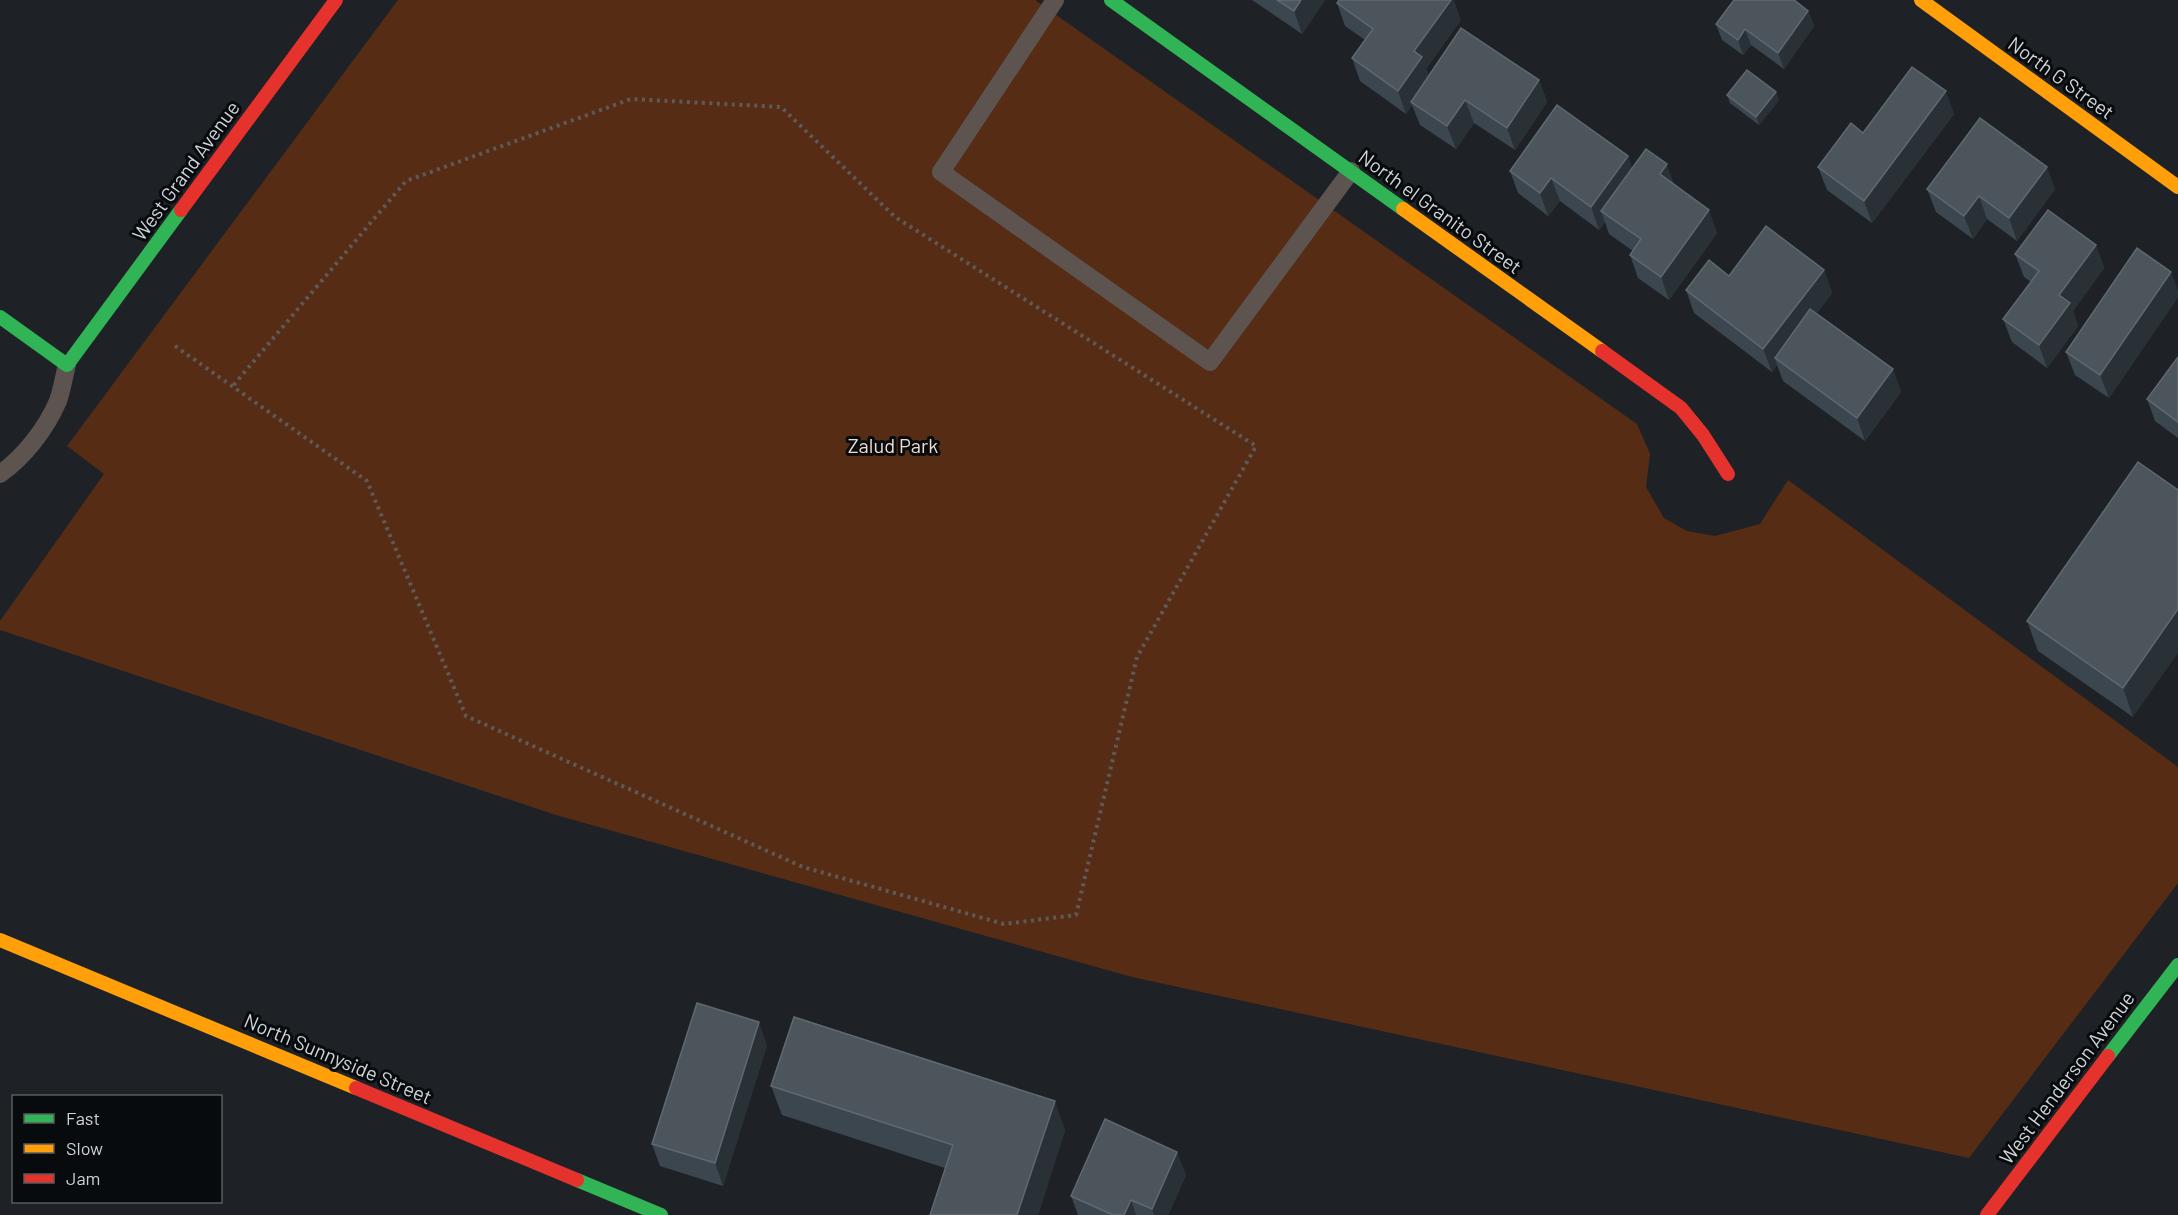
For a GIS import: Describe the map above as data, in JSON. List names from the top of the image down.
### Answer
{
  "streets": {
    "street": [
      "North G Street",
      "West Grand Avenue",
      "North el Granito Street",
      "North Sunnyside Street",
      "West Henderson Avenue"
    ]
  },
  "parks": ["Zalud Park"],
  "legend": ["Fast", "Slow", "Jam"]
}
